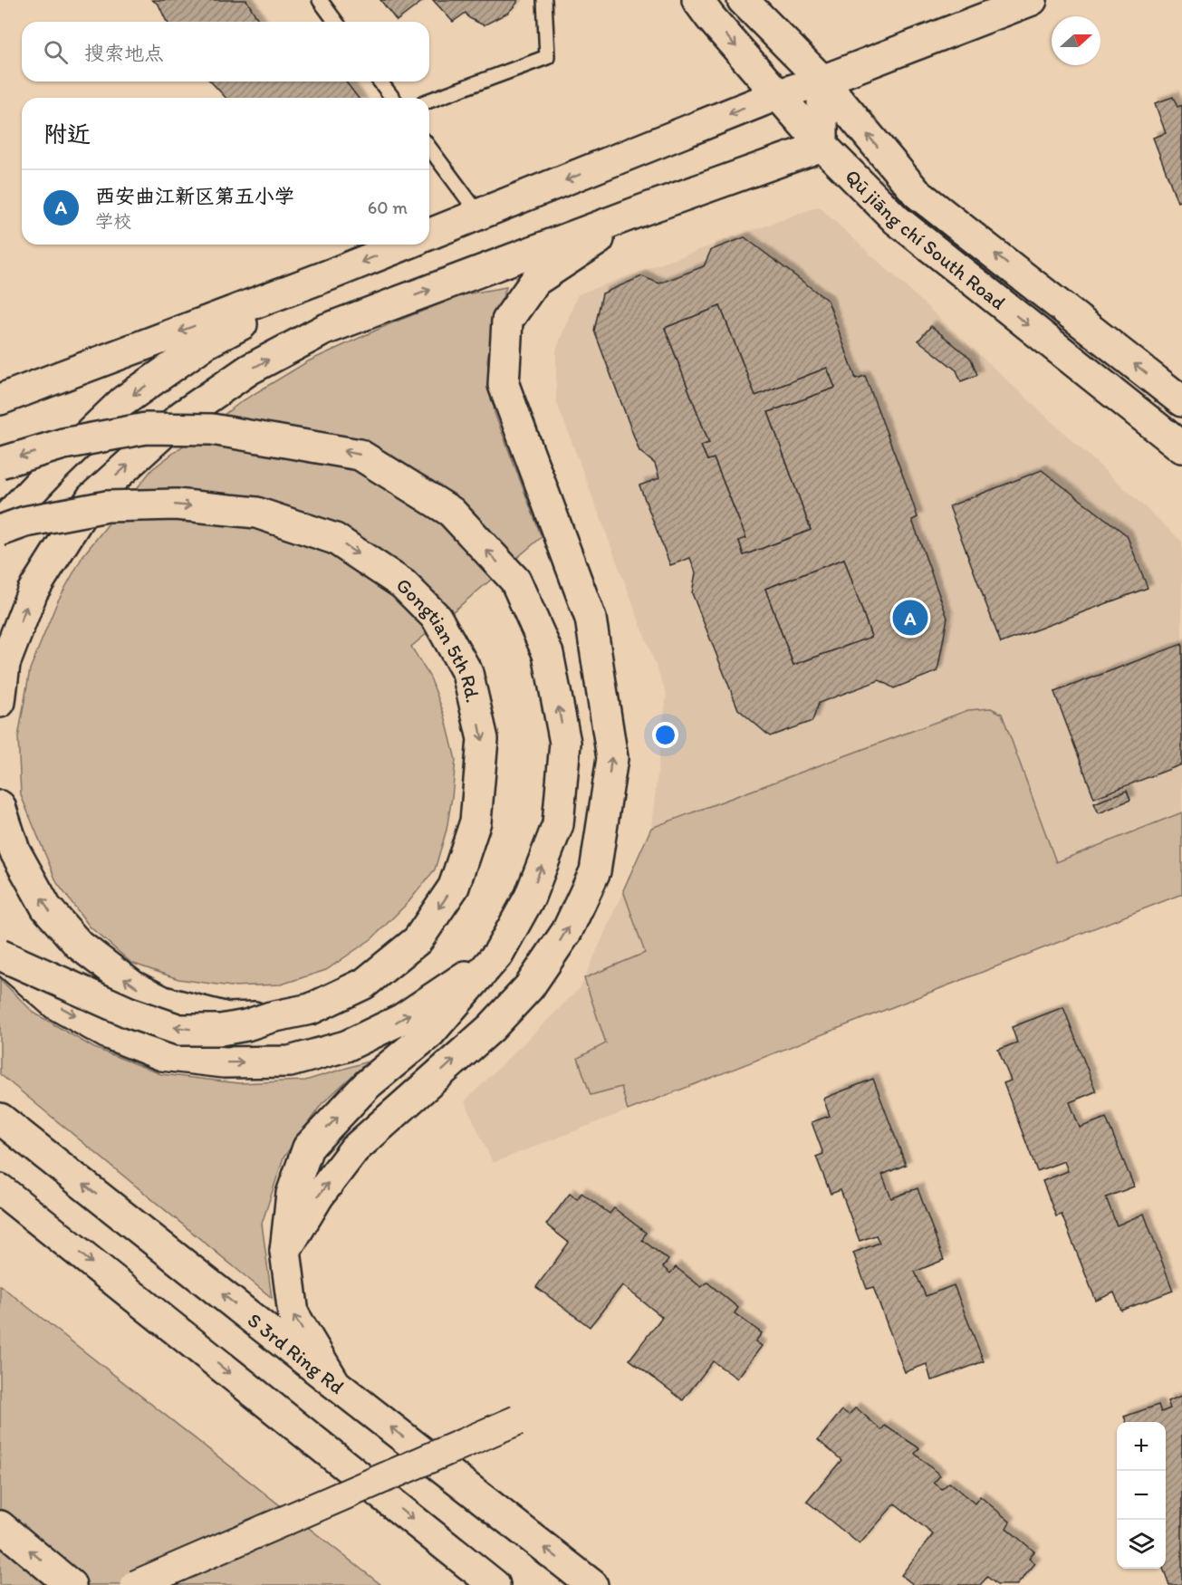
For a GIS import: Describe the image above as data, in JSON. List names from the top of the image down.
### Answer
{
  "streets": {
    "main road": ["Qū jiāng chí South Road", "Gongtian 5th Rd.", "S 3rd Ring Rd"]
  },
  "north": "right",
  "page": {
    "search": "搜索地点",
    "heading": "附近",
    "list": [
      {
        "mark": "A",
        "name": "西安曲江新区第五小学",
        "note": "学校",
        "value": "60 m"
      }
    ],
    "pins": "A",
    "map_buttons": ["+", "−"]
  }
}
